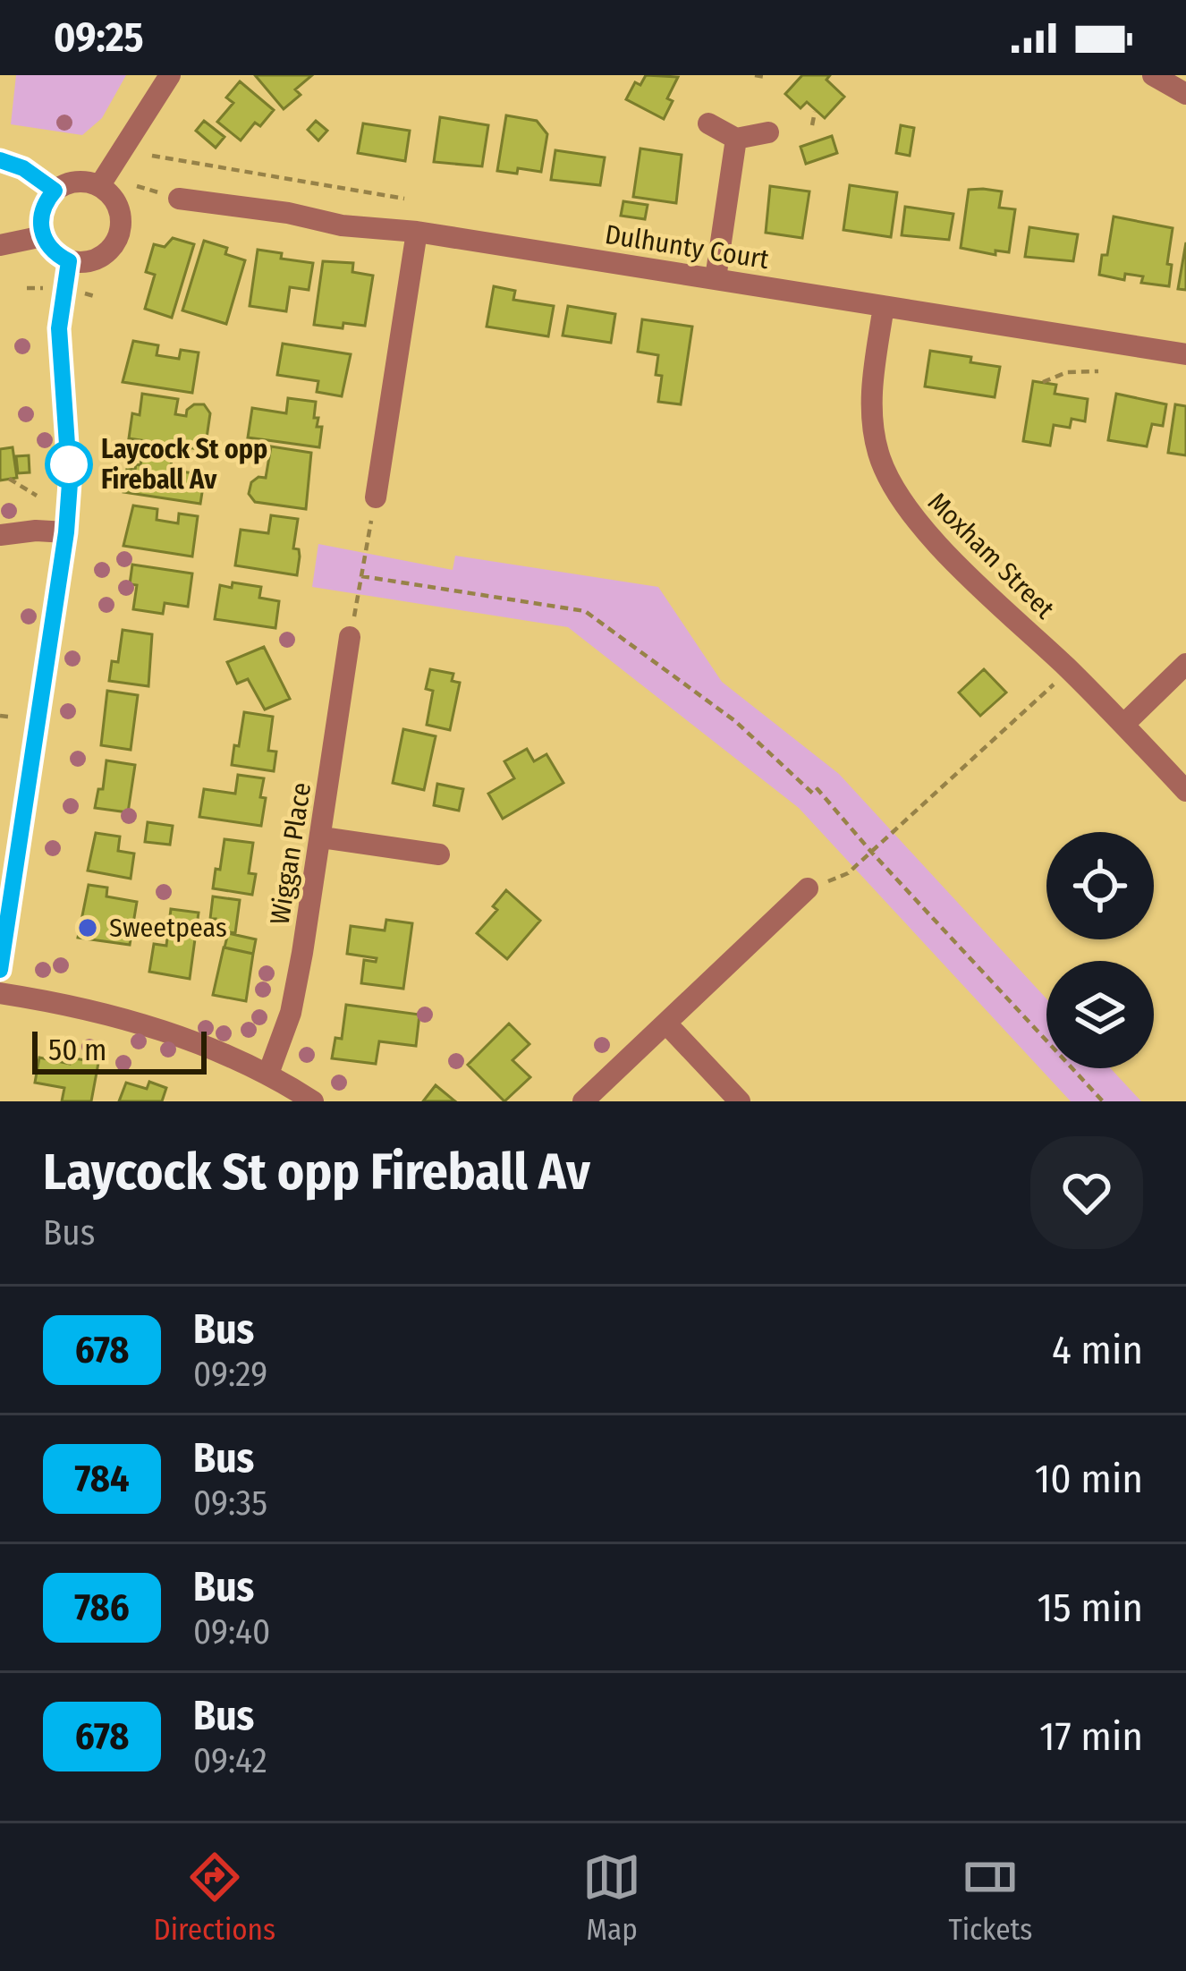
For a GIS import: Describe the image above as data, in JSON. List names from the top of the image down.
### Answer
{
  "streets": {
    "street": ["Dulhunty Court", "Moxham Street", "Wiggan Place"]
  },
  "crossings": [
    ["Dulhunty Court", "Moxham Street"]
  ],
  "places": ["Laycock St opp Fireball Av", "Sweetpeas"],
  "lines": ["bus line 678"],
  "scale_bar": "50 m",
  "page": {
    "status": "09:25",
    "scale": "50 m",
    "heading": ["Laycock St opp Fireball Av", "Bus"],
    "list": [
      {
        "mark": "678",
        "name": "Bus",
        "note": "09:29",
        "value": "4 min"
      },
      {
        "mark": "784",
        "name": "Bus",
        "note": "09:35",
        "value": "10 min"
      },
      {
        "mark": "786",
        "name": "Bus",
        "note": "09:40",
        "value": "15 min"
      },
      {
        "mark": "678",
        "name": "Bus",
        "note": "09:42",
        "value": "17 min"
      }
    ],
    "tabs": ["Directions", "Map", "Tickets"]
  }
}
